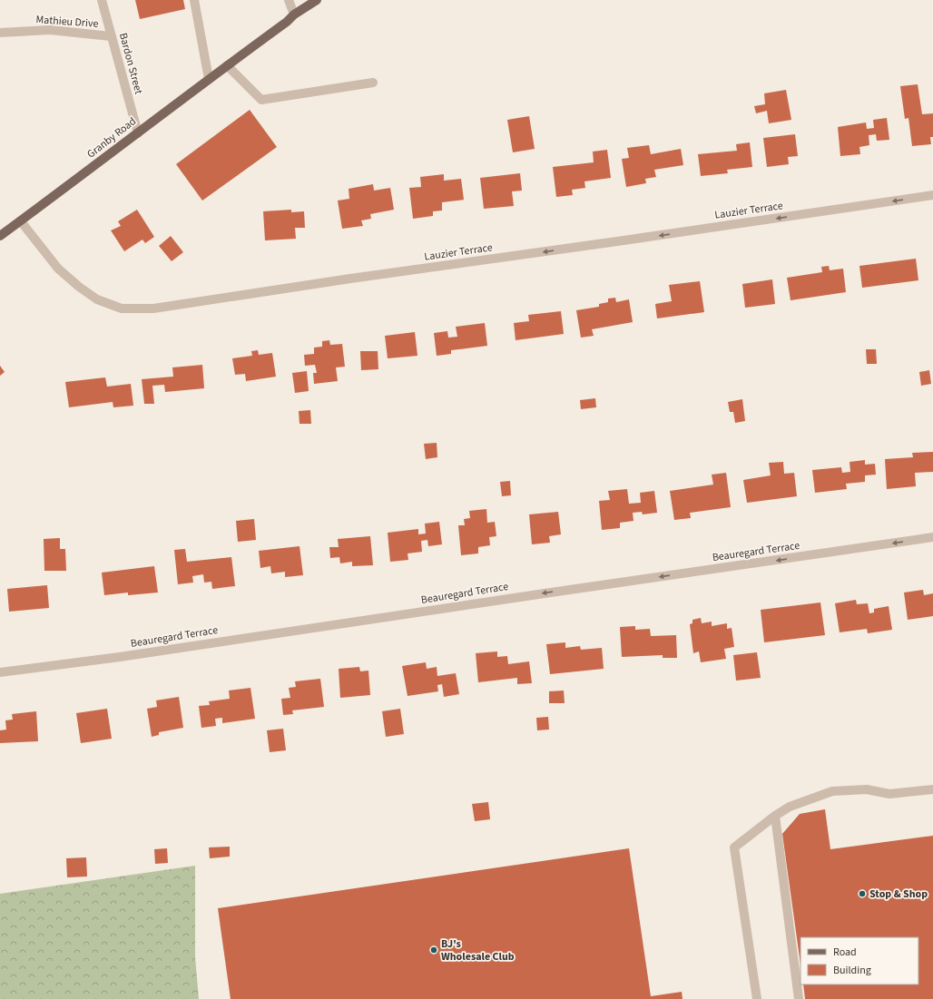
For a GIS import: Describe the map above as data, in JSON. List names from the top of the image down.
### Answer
{
  "streets": {
    "main road": ["Granby Road"],
    "street": [
      "Mathieu Drive",
      "Bardon Street",
      "Lauzier Terrace",
      "Beauregard Terrace"
    ]
  },
  "crossings": [
    ["Mathieu Drive", "Bardon Street"],
    ["Bardon Street", "Granby Road"],
    ["Granby Road", "Lauzier Terrace"]
  ],
  "one_way": ["Lauzier Terrace", "Beauregard Terrace"],
  "places": ["Stop & Shop", "BJ's Wholesale Club"],
  "legend": ["Road", "Building"]
}
